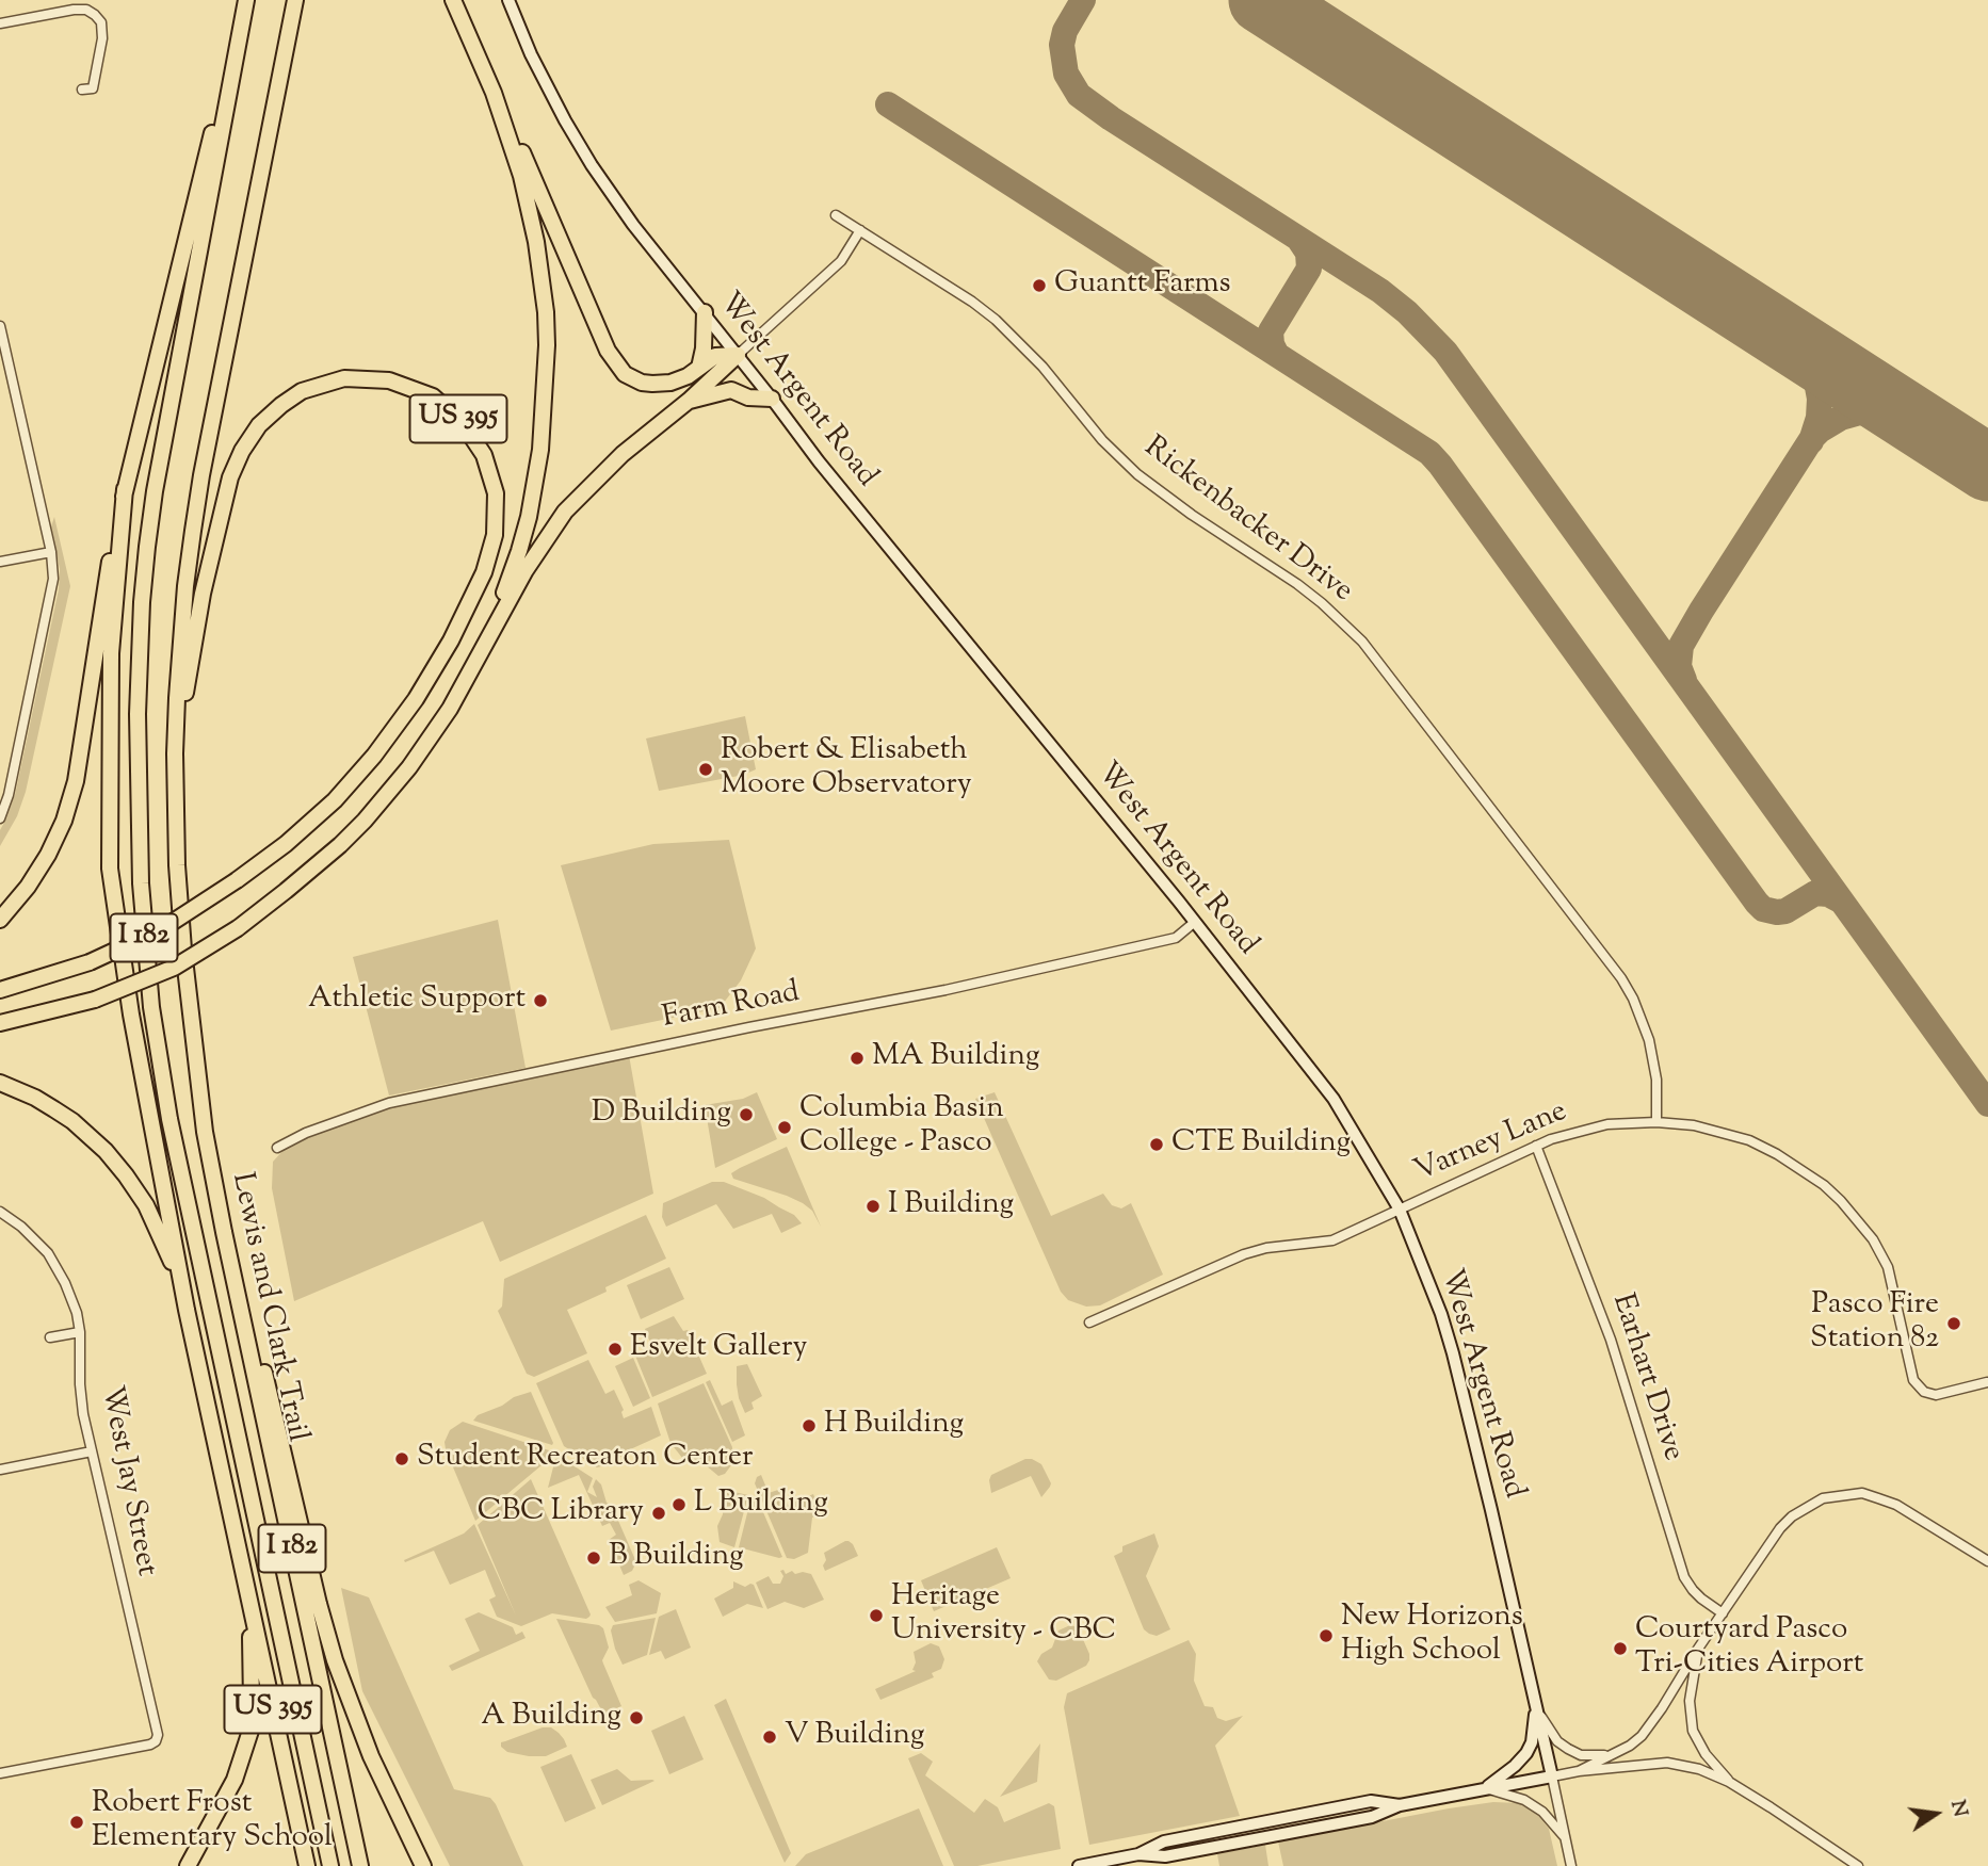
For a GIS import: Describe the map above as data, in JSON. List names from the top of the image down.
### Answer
{
  "streets": {
    "highway": ["US 395", "I 182", "Lewis and Clark Trail"],
    "main road": ["West Argent Road"],
    "street": [
      "Rickenbacker Drive",
      "Farm Road",
      "Varney Lane",
      "Earhart Drive",
      "West Jay Street"
    ]
  },
  "crossings": [
    ["West Argent Road", "Farm Road"],
    ["West Argent Road", "Varney Lane"],
    ["US 395", "I 182"],
    ["US 395", "Lewis and Clark Trail"],
    ["Rickenbacker Drive", "Varney Lane"],
    ["I 182", "Lewis and Clark Trail"],
    ["Varney Lane", "Earhart Drive"]
  ],
  "places": [
    "Guantt Farms",
    "Robert & Elisabeth Moore Observatory",
    "Athletic Support",
    "MA Building",
    "D Building",
    "Columbia Basin College - Pasco",
    "CTE Building",
    "I Building",
    "Pasco Fire Station 82",
    "Esvelt Gallery",
    "H Building",
    "Student Recreaton Center",
    "L Building",
    "CBC Library",
    "B Building",
    "Heritage University - CBC",
    "New Horizons High School",
    "Courtyard Pasco Tri-Cities Airport",
    "A Building",
    "V Building",
    "Robert Frost Elementary School"
  ],
  "north": "right"
}
